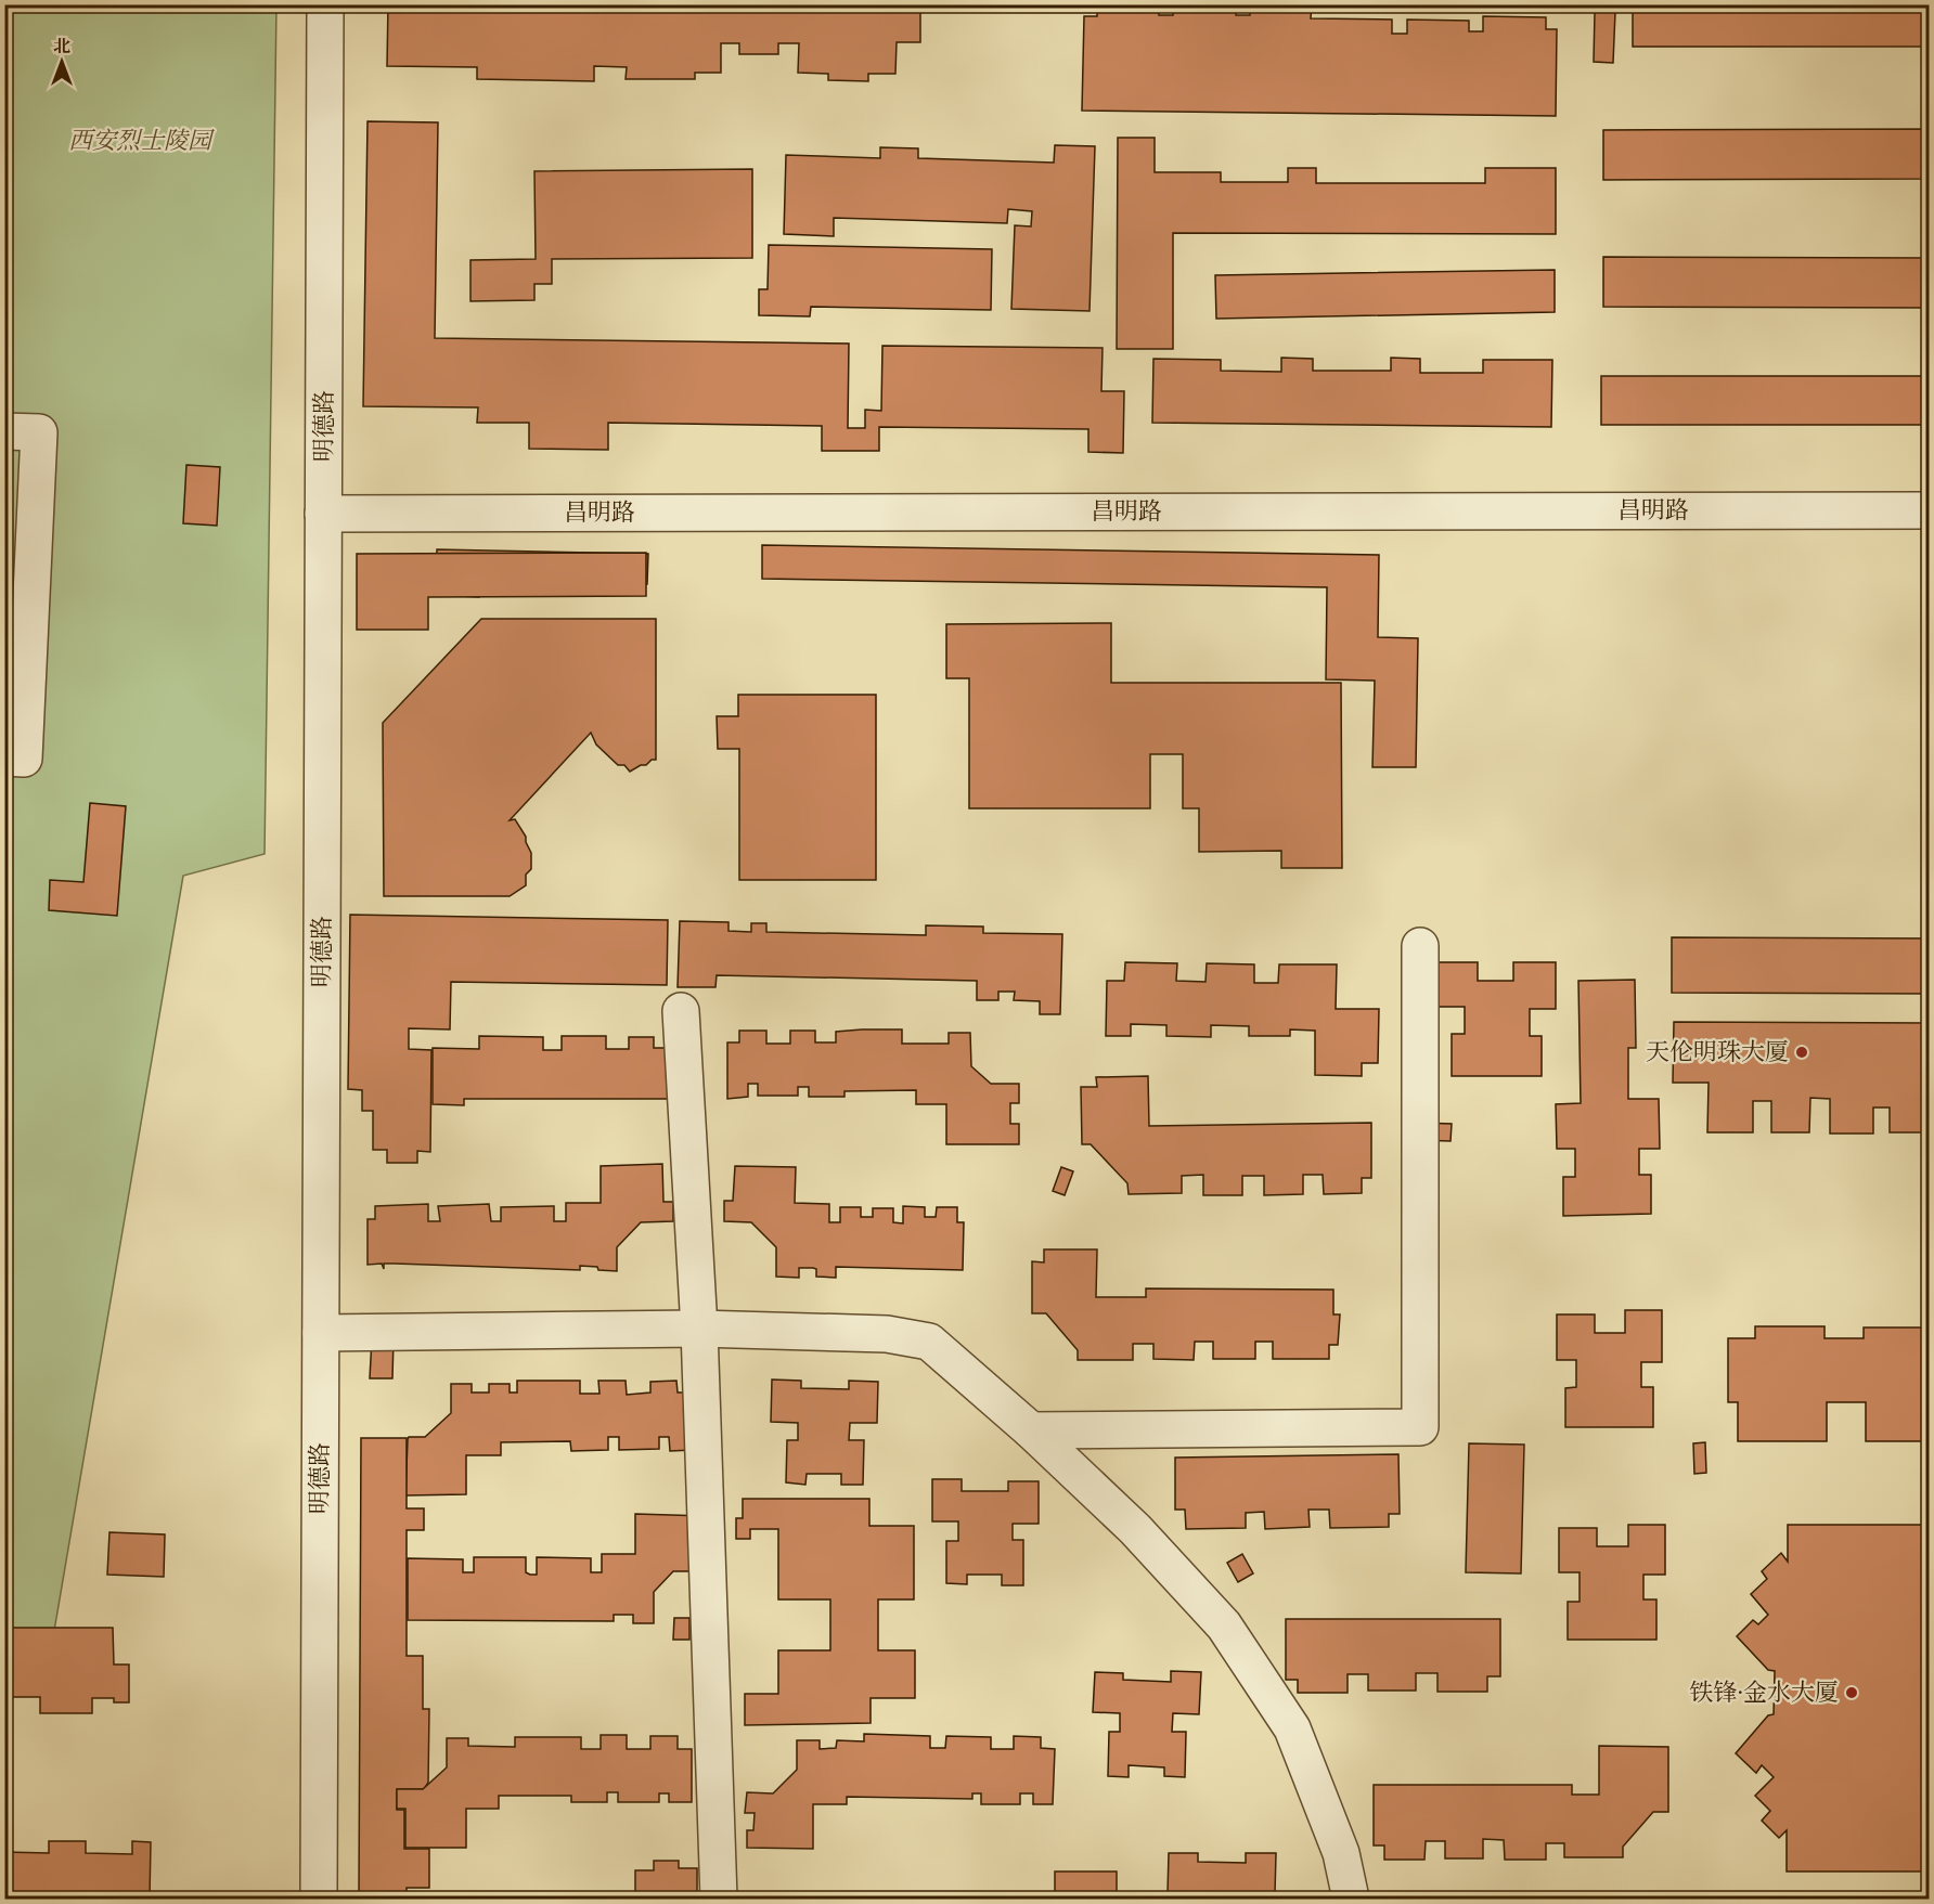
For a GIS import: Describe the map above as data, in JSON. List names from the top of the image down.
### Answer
{
  "streets": {
    "street": ["明德路", "昌明路"]
  },
  "crossings": [
    ["明德路", "昌明路"]
  ],
  "parks": ["西安烈士陵园"],
  "places": ["天伦明珠大厦", "铁锋·金水大厦"],
  "north": "top"
}
